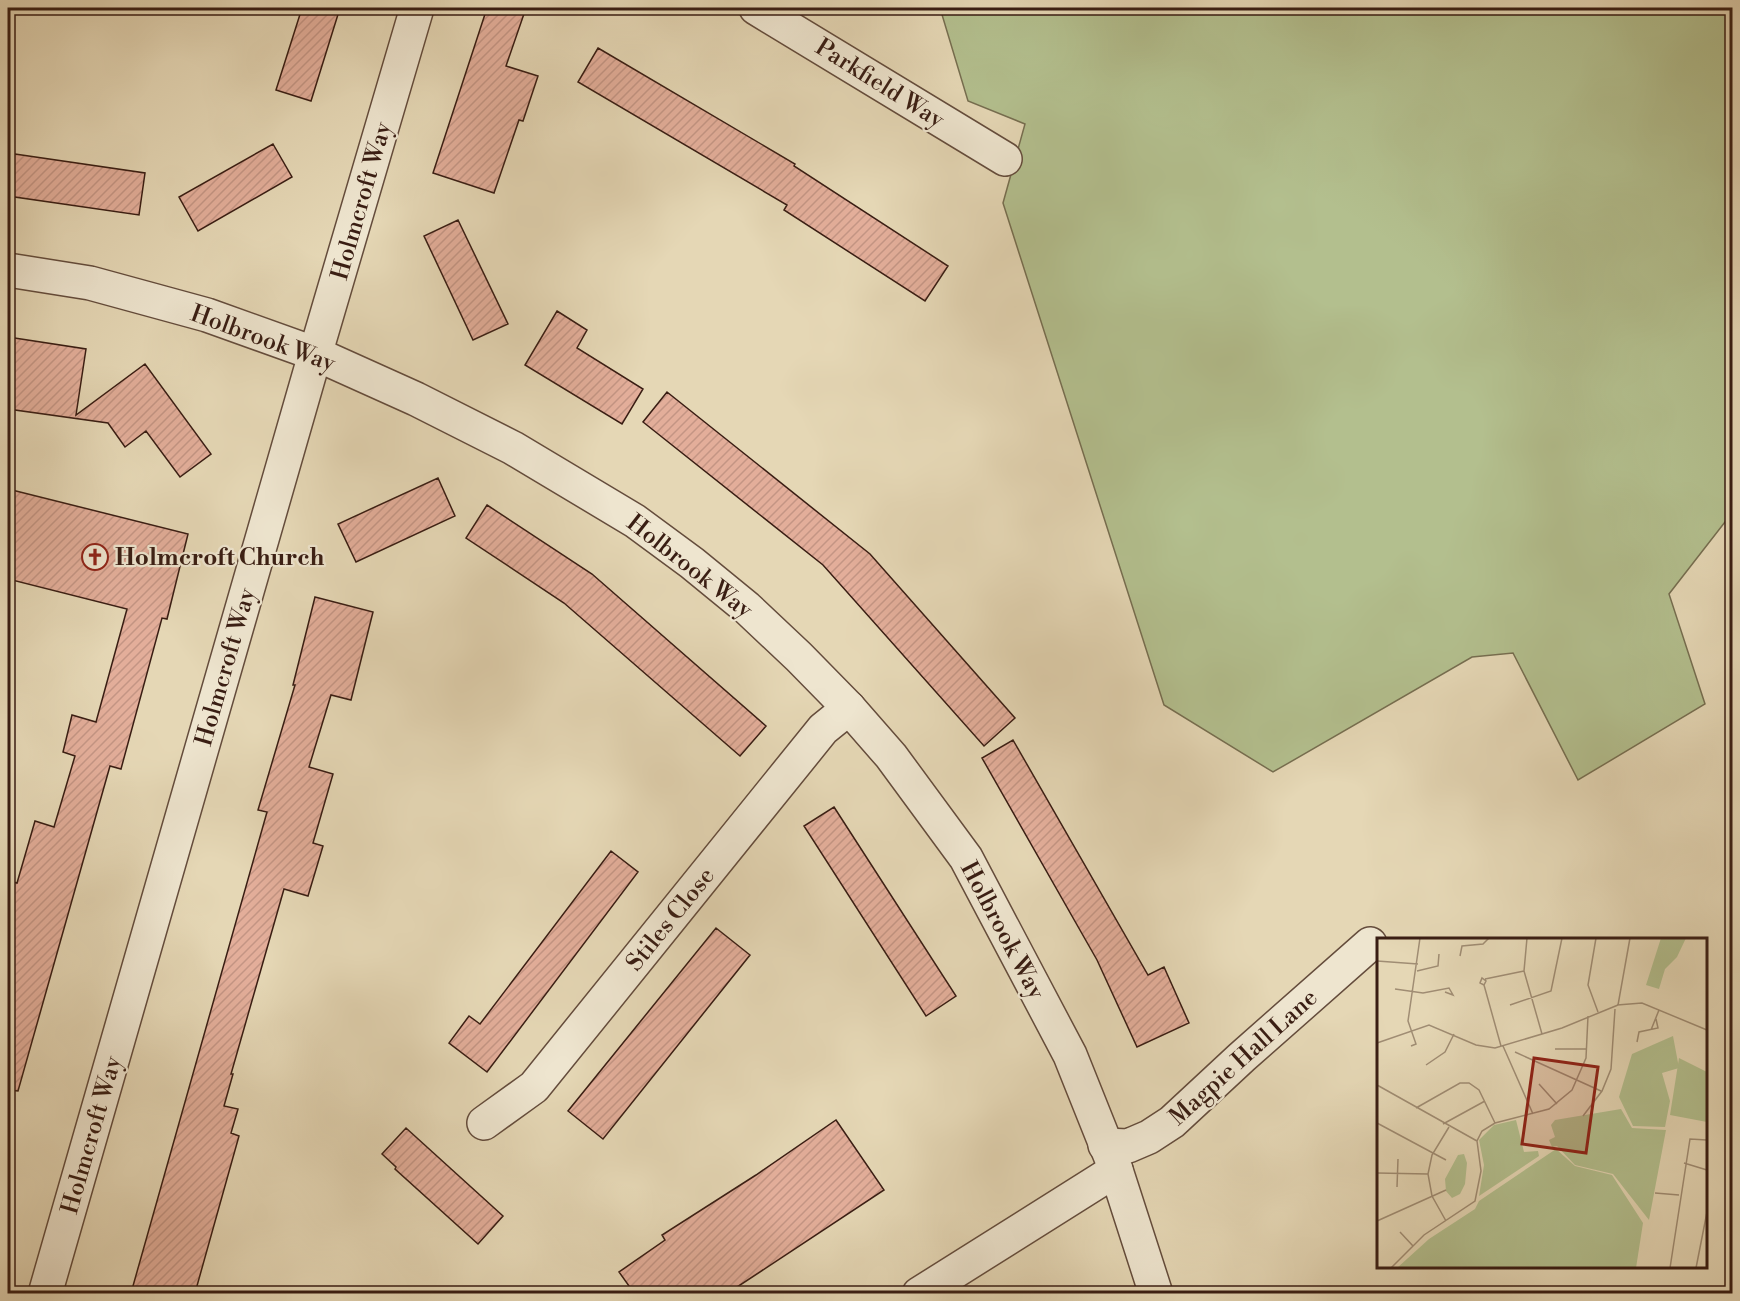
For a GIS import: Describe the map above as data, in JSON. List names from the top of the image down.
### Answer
{
  "streets": {
    "street": [
      "Parkfield Way",
      "Holmcroft Way",
      "Holbrook Way",
      "Stiles Close",
      "Magpie Hall Lane"
    ]
  },
  "crossings": [
    ["Holmcroft Way", "Holbrook Way"],
    ["Holbrook Way", "Stiles Close"],
    ["Holbrook Way", "Magpie Hall Lane"]
  ],
  "places": {
    "church": ["Holmcroft Church"]
  }
}
